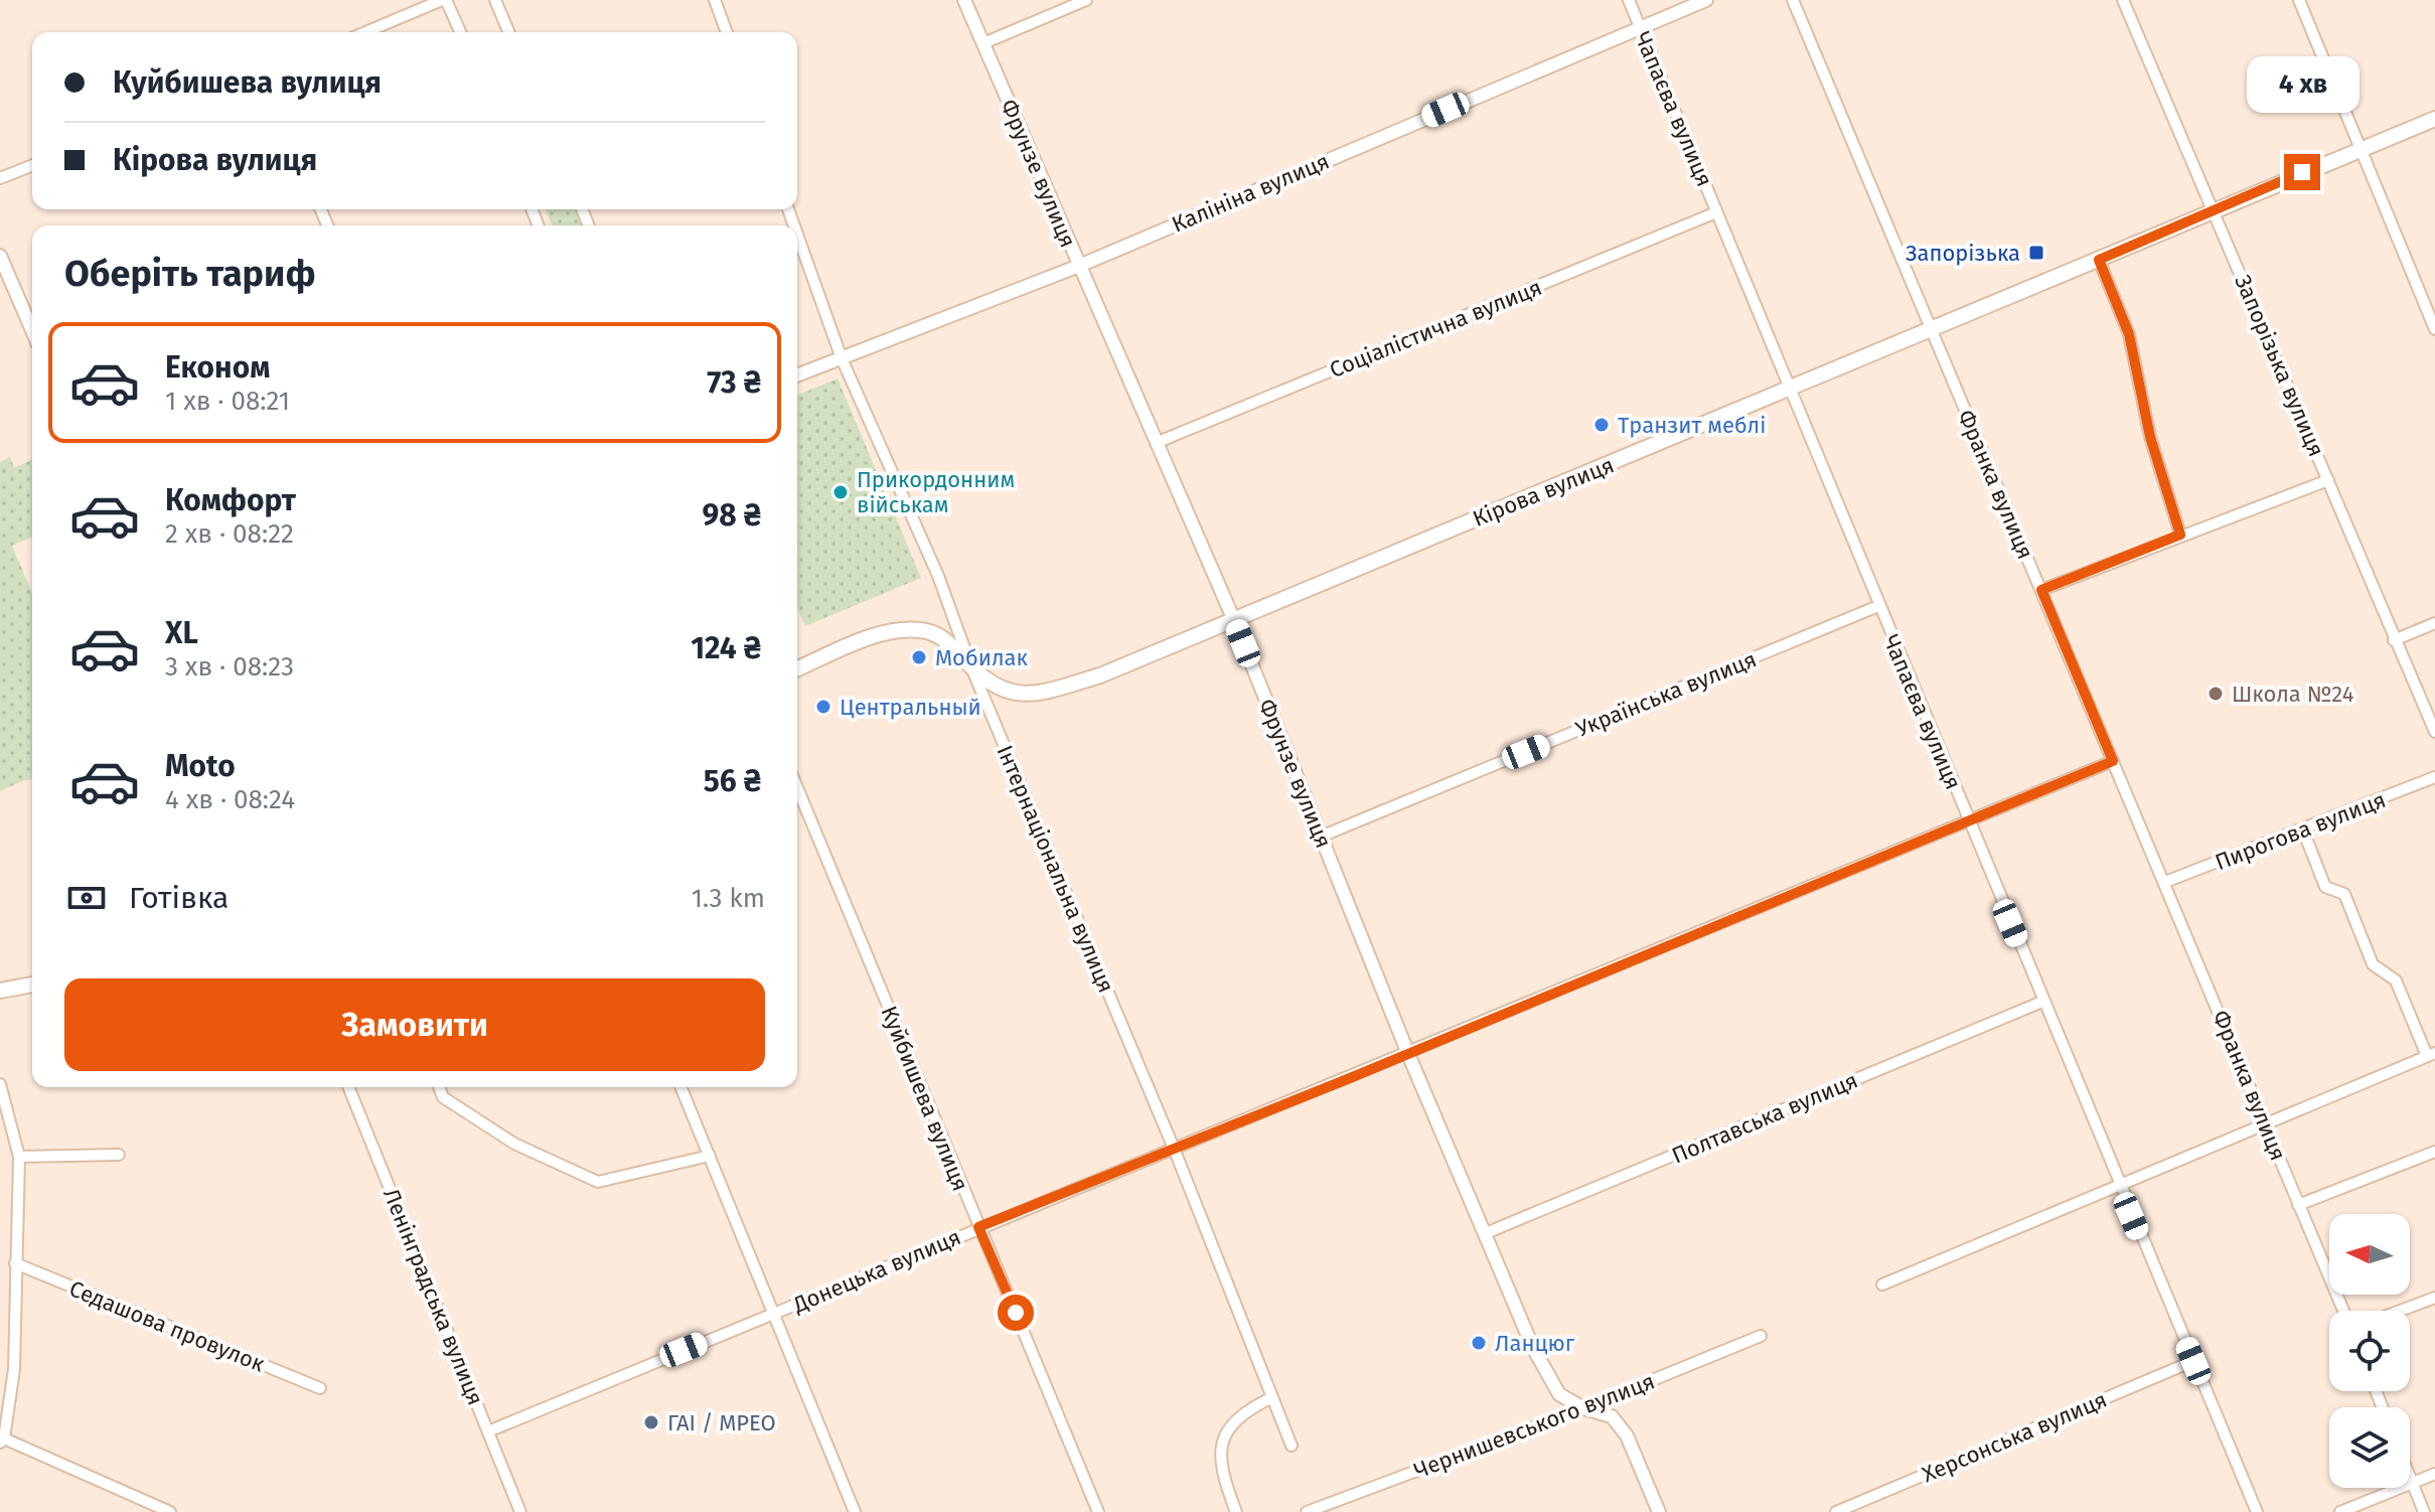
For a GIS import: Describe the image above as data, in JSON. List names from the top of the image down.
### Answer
{
  "streets": {
    "main road": ["Кірова вулиця"],
    "street": [
      "Чапаєва вулиця",
      "Фрунзе вулиця",
      "Калініна вулиця",
      "Соціалістична вулиця",
      "Запорізька вулиця",
      "Франка вулиця",
      "Українська вулиця",
      "Пирогова вулиця",
      "Інтернаціональна вулиця",
      "Куйбишева вулиця",
      "Полтавська вулиця",
      "Донецька вулиця",
      "Ленінградська вулиця",
      "Седашова провулок",
      "Чернишевського вулиця",
      "Херсонська вулиця"
    ]
  },
  "crossings": [
    ["Чапаєва вулиця", "Калініна вулиця"],
    ["Чапаєва вулиця", "Соціалістична вулиця"],
    ["Чапаєва вулиця", "Кірова вулиця"],
    ["Чапаєва вулиця", "Українська вулиця"],
    ["Чапаєва вулиця", "Полтавська вулиця"],
    ["Чапаєва вулиця", "Донецька вулиця"],
    ["Чапаєва вулиця", "Херсонська вулиця"],
    ["Фрунзе вулиця", "Калініна вулиця"],
    ["Фрунзе вулиця", "Соціалістична вулиця"],
    ["Фрунзе вулиця", "Кірова вулиця"],
    ["Фрунзе вулиця", "Українська вулиця"],
    ["Фрунзе вулиця", "Полтавська вулиця"],
    ["Фрунзе вулиця", "Донецька вулиця"],
    ["Фрунзе вулиця", "Чернишевського вулиця"],
    ["Калініна вулиця", "Інтернаціональна вулиця"],
    ["Запорізька вулиця", "Кірова вулиця"],
    ["Франка вулиця", "Кірова вулиця"],
    ["Франка вулиця", "Пирогова вулиця"],
    ["Франка вулиця", "Донецька вулиця"],
    ["Кірова вулиця", "Інтернаціональна вулиця"],
    ["Інтернаціональна вулиця", "Донецька вулиця"],
    ["Куйбишева вулиця", "Донецька вулиця"],
    ["Донецька вулиця", "Ленінградська вулиця"]
  ],
  "places": {
    "transit": ["Запорізька"],
    "other": [
      "Транзит меблі",
      "Прикордонним військам",
      "Мобилак",
      "Школа №24",
      "Центральный",
      "Ланцюг",
      "ГАІ / МРЕО"
    ]
  },
  "north": "left",
  "page": {
    "banner": ["Куйбишева вулиця", "Кірова вулиця"],
    "bubble": "4 хв",
    "heading": "Оберіть тариф",
    "list": [
      {
        "name": "Економ",
        "note": "1 хв · 08:21",
        "value": "73 ₴"
      },
      {
        "name": "Комфорт",
        "note": "2 хв · 08:22",
        "value": "98 ₴"
      },
      {
        "name": "XL",
        "note": "3 хв · 08:23",
        "value": "124 ₴"
      },
      {
        "name": "Moto",
        "note": "4 хв · 08:24",
        "value": "56 ₴"
      }
    ],
    "pay": ["Готівка", "1.3 km"],
    "buttons": "Замовити"
  }
}
